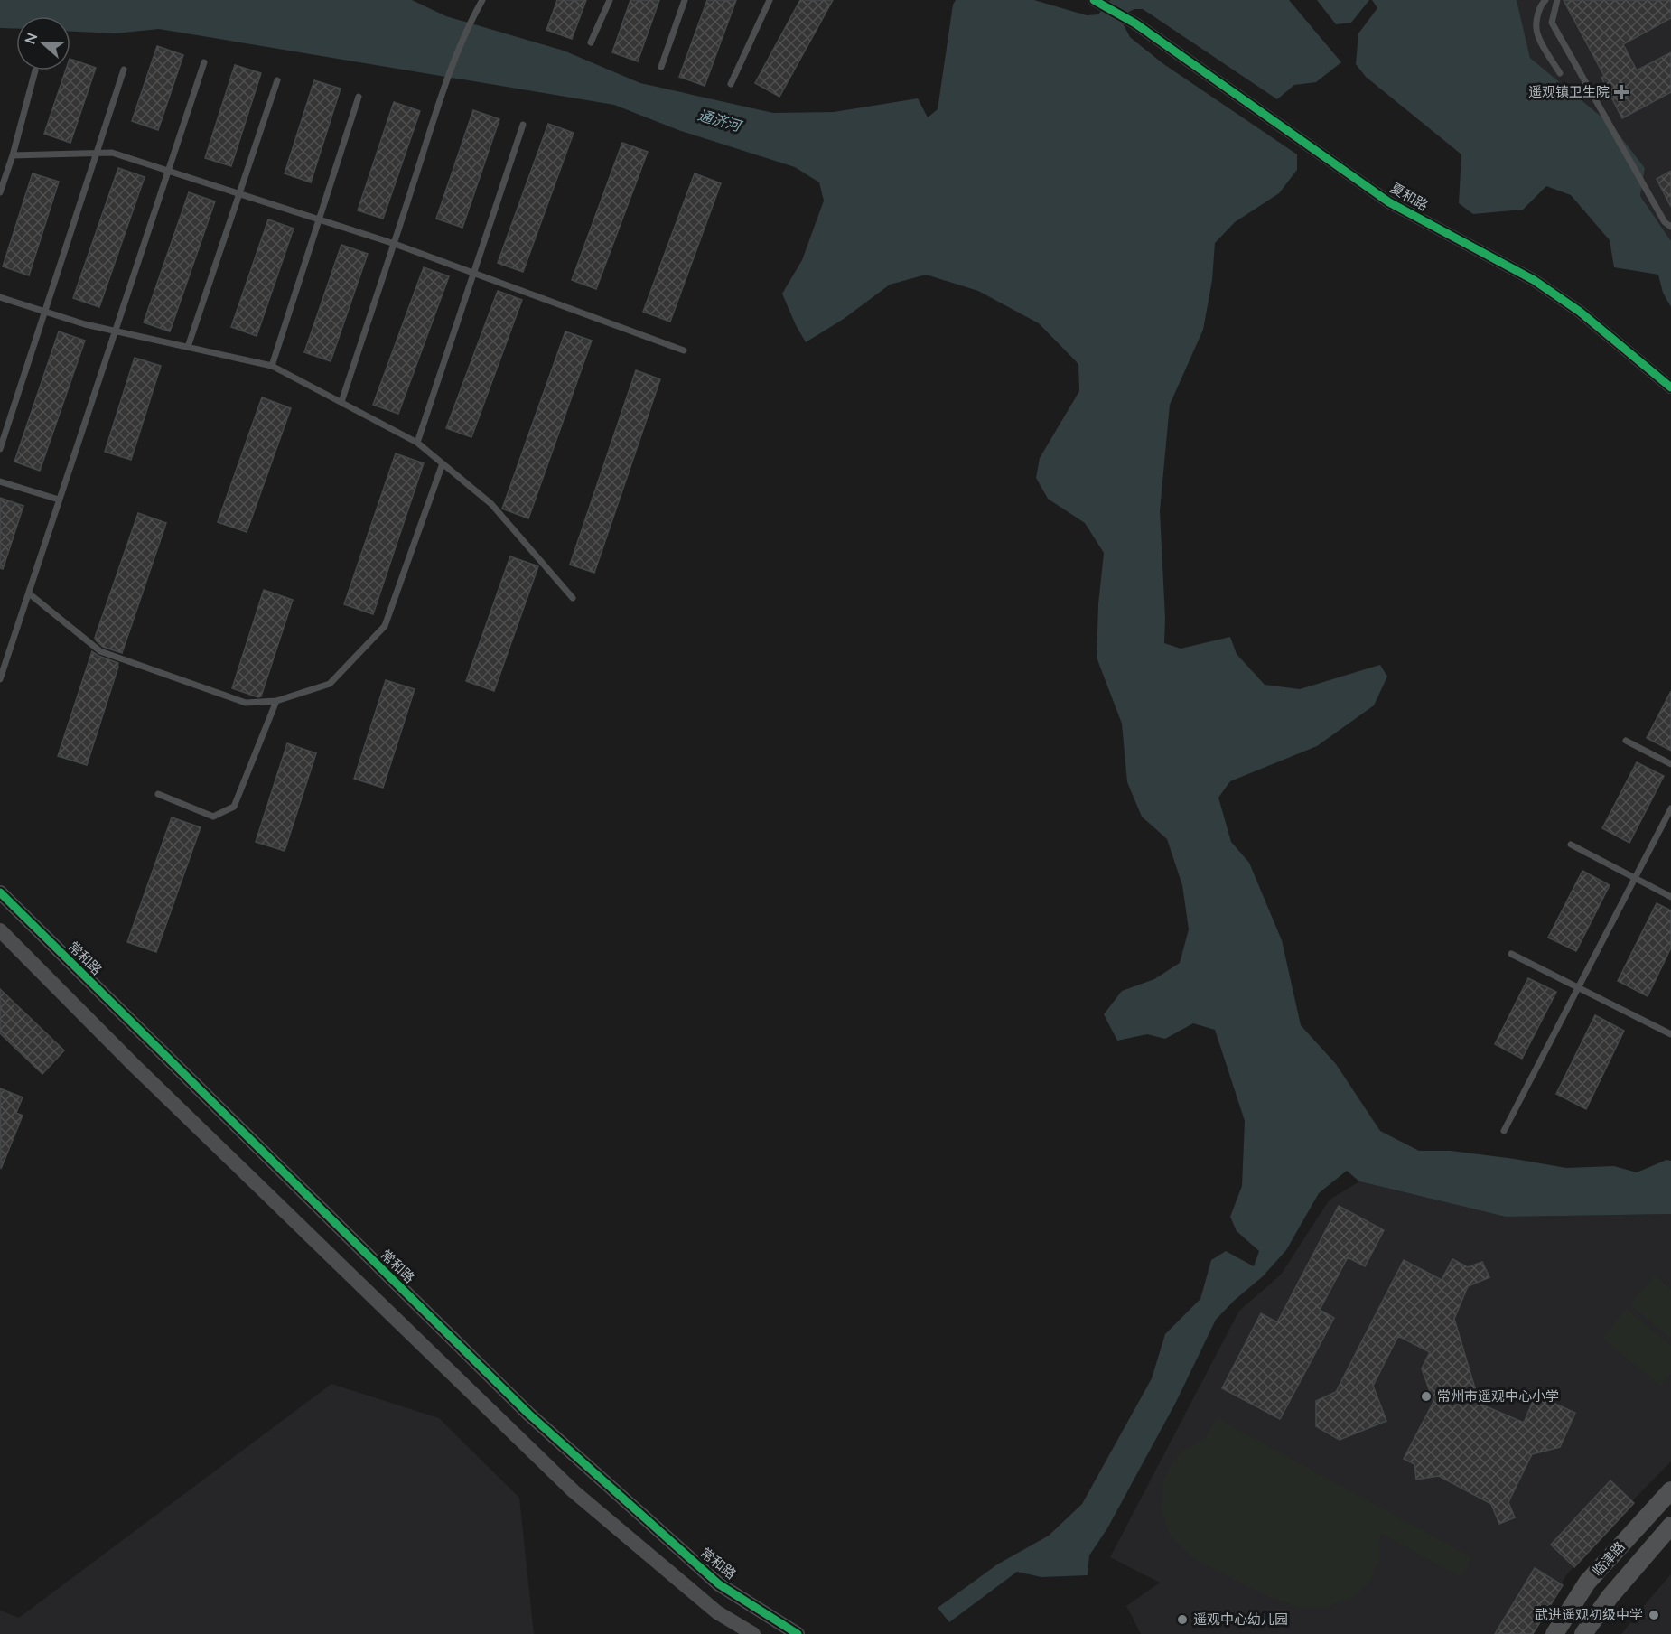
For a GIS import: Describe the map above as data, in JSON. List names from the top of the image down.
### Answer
{
  "streets": {
    "main road": ["临津路"],
    "street": ["夏和路", "常和路"]
  },
  "water": ["通济河"],
  "places": {
    "health": ["遥观镇卫生院"],
    "other": ["常州市遥观中心小学", "武进遥观初级中学", "遥观中心幼儿园"]
  },
  "north": "left"
}
